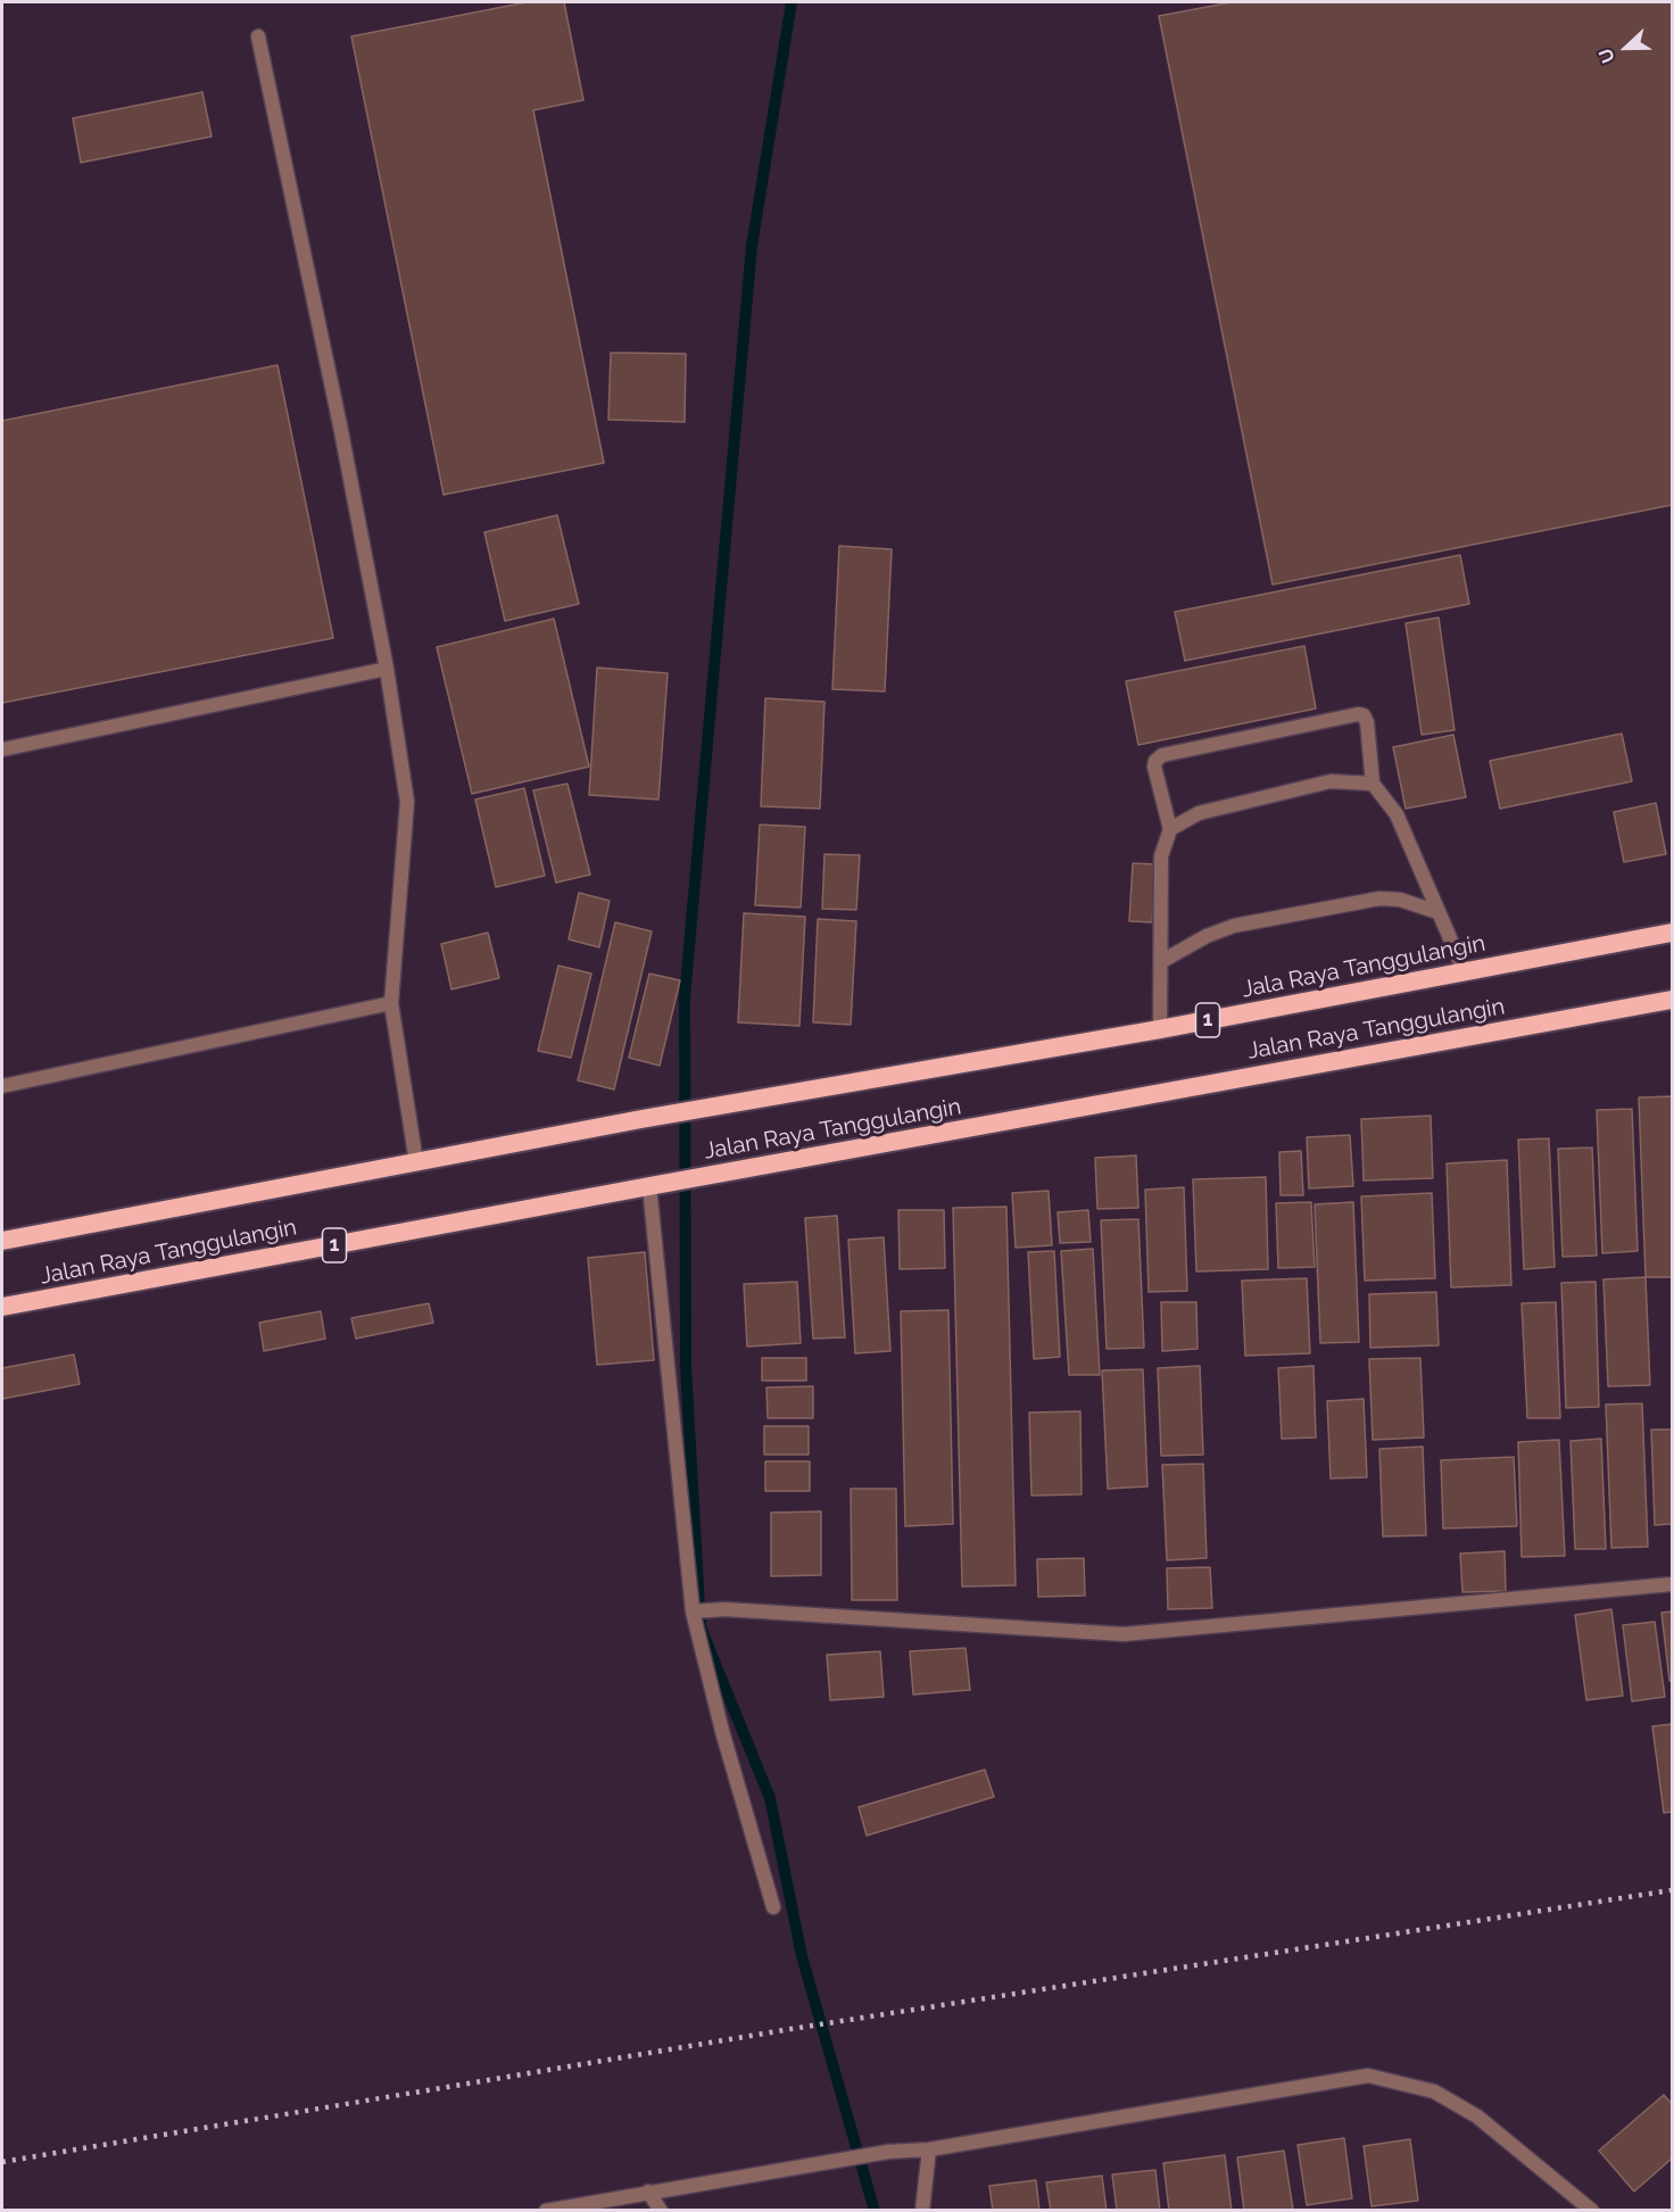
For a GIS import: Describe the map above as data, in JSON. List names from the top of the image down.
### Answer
{
  "streets": {
    "highway": ["Jala Raya Tanggulangin", "1", "Jalan Raya Tanggulangin"]
  },
  "crossings": [
    ["Jala Raya Tanggulangin", "Jalan Raya Tanggulangin"]
  ],
  "north": "left"
}
